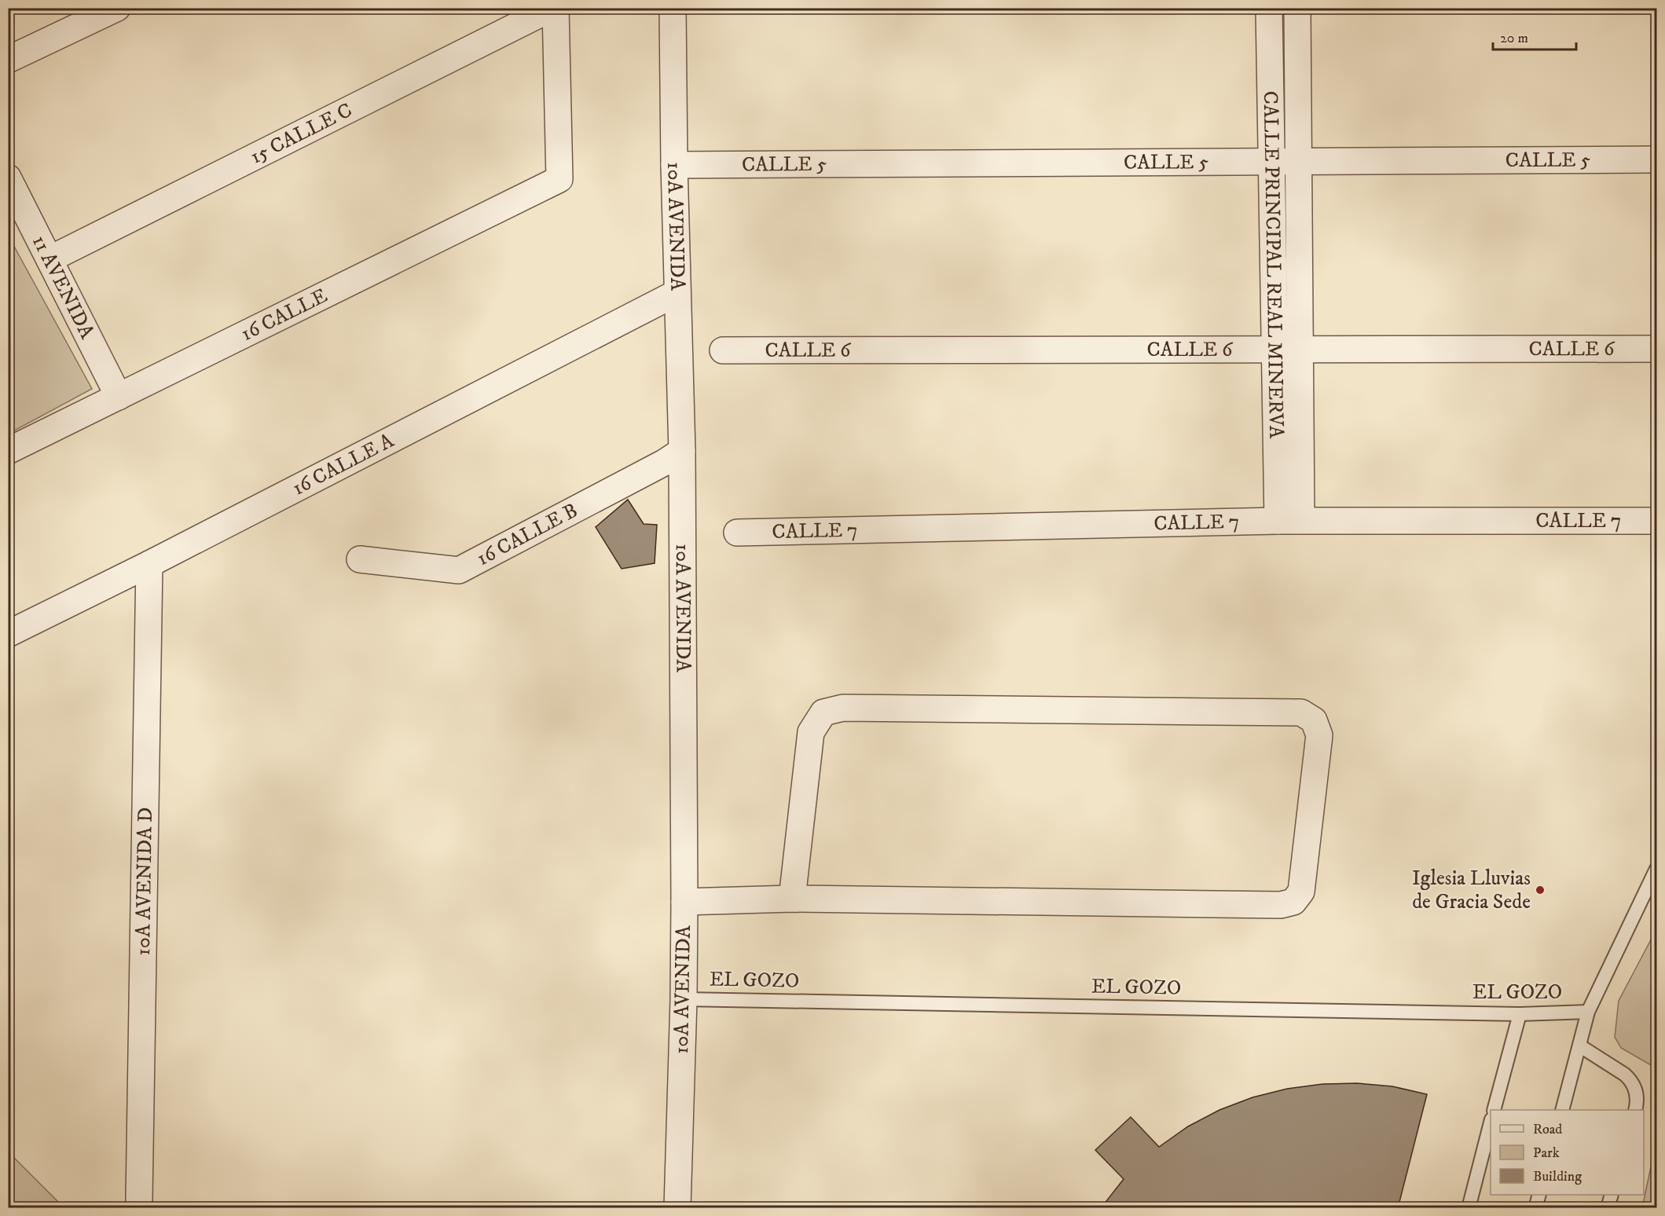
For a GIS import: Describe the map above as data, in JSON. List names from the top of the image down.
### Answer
{
  "streets": {
    "street": [
      "15 CALLE C",
      "CALLE 5",
      "10A AVENIDA",
      "CALLE PRINCIPAL REAL MINERVA",
      "11 AVENIDA",
      "16 CALLE",
      "CALLE 6",
      "16 CALLE A",
      "CALLE 7",
      "16 CALLE B",
      "10A AVENIDA D"
    ],
    "lane": ["EL GOZO"]
  },
  "crossings": [
    ["15 CALLE C", "11 AVENIDA"],
    ["15 CALLE C", "16 CALLE"],
    ["CALLE 5", "10A AVENIDA"],
    ["CALLE 5", "CALLE PRINCIPAL REAL MINERVA"],
    ["10A AVENIDA", "16 CALLE A"],
    ["10A AVENIDA", "16 CALLE B"],
    ["10A AVENIDA", "EL GOZO"],
    ["CALLE PRINCIPAL REAL MINERVA", "CALLE 6"],
    ["CALLE PRINCIPAL REAL MINERVA", "CALLE 7"],
    ["11 AVENIDA", "16 CALLE"],
    ["16 CALLE A", "10A AVENIDA D"]
  ],
  "places": ["Iglesia Lluvias de Gracia Sede"],
  "legend": ["Road", "Park", "Building"],
  "scale_bar": "20 m"
}
